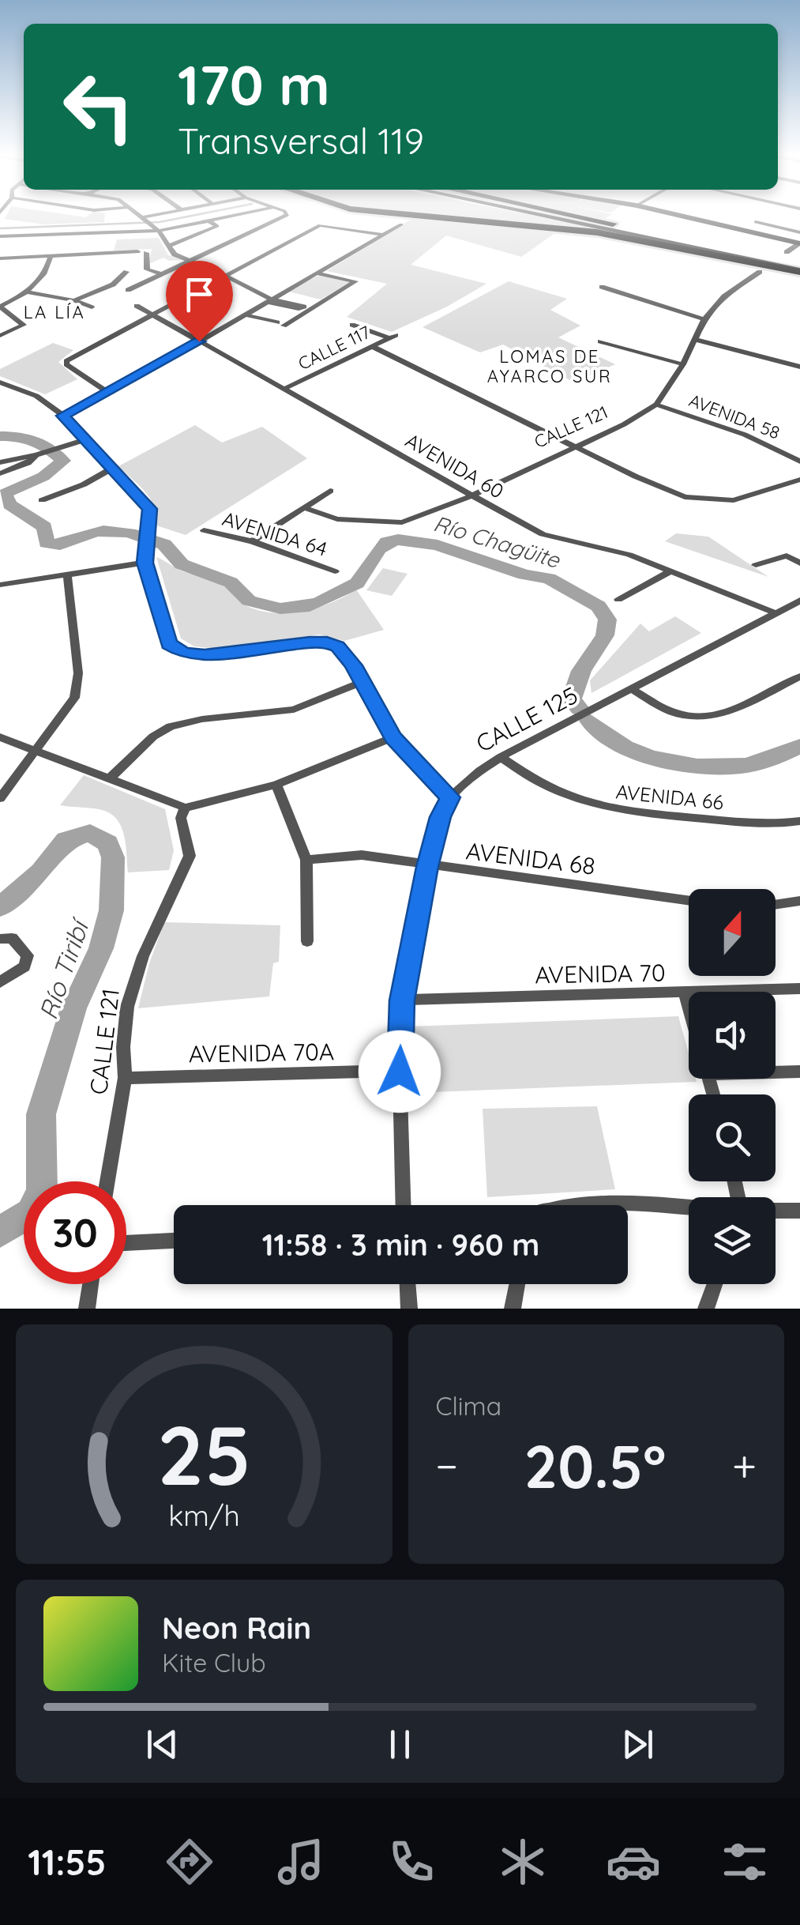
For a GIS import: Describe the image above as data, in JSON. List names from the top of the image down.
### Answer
{
  "streets": {
    "street": [
      "CALLE 117",
      "AVENIDA 58",
      "CALLE 121",
      "AVENIDA 60",
      "AVENIDA 64",
      "CALLE 125",
      "AVENIDA 66",
      "AVENIDA 68",
      "AVENIDA 70",
      "AVENIDA 70A"
    ]
  },
  "crossings": [
    ["CALLE 117", "AVENIDA 60"],
    ["AVENIDA 58", "CALLE 121"],
    ["CALLE 121", "AVENIDA 60"],
    ["CALLE 121", "AVENIDA 70A"],
    ["AVENIDA 60", "CALLE 125"],
    ["CALLE 125", "AVENIDA 66"],
    ["CALLE 125", "AVENIDA 68"],
    ["CALLE 125", "AVENIDA 70"],
    ["CALLE 125", "AVENIDA 70A"]
  ],
  "districts": ["LA LÍA", "LOMAS DE AYARCO SUR"],
  "water": ["Río Chagüite", "Río Tiribí"],
  "north": "top",
  "page": {
    "turn": ["170 m", "Transversal 119"],
    "limit": "30",
    "trip": "11:58 · 3 min · 960 m",
    "tile": "Clima",
    "heat": ["−", "20.5°", "+"],
    "song": ["Neon Rain", "Kite Club"],
    "tabs": "11:55",
    "gauge": ["25", "km/h"]
  }
}
